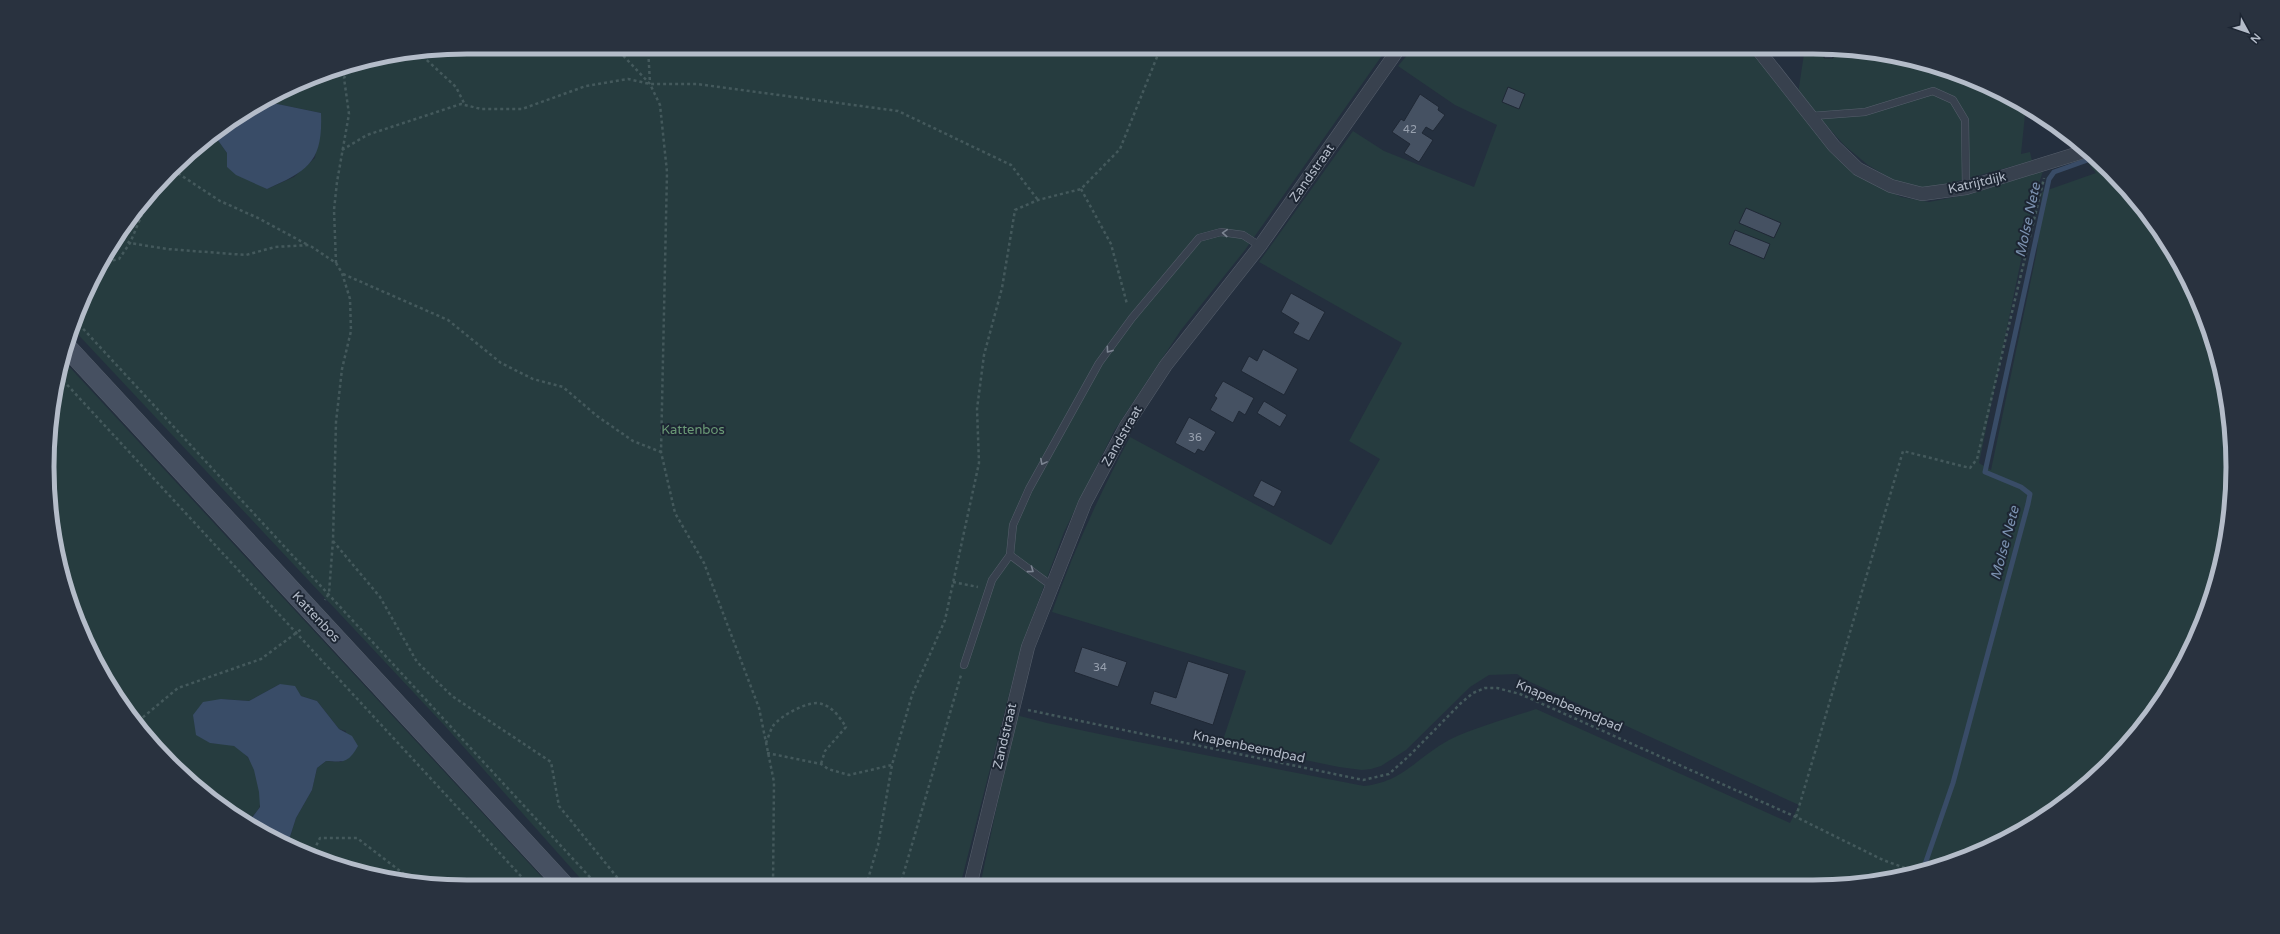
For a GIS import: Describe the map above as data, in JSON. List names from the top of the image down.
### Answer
{
  "streets": {
    "main road": ["Kattenbos"],
    "street": ["Zandstraat", "Katrijtdijk"],
    "path": ["Knapenbeemdpad"]
  },
  "crossings": [
    ["Zandstraat", "Knapenbeemdpad"]
  ],
  "water": ["Molse Nete"],
  "parks": ["Kattenbos"],
  "house_numbers": ["42", "36", "34"],
  "north": "bottom right"
}
